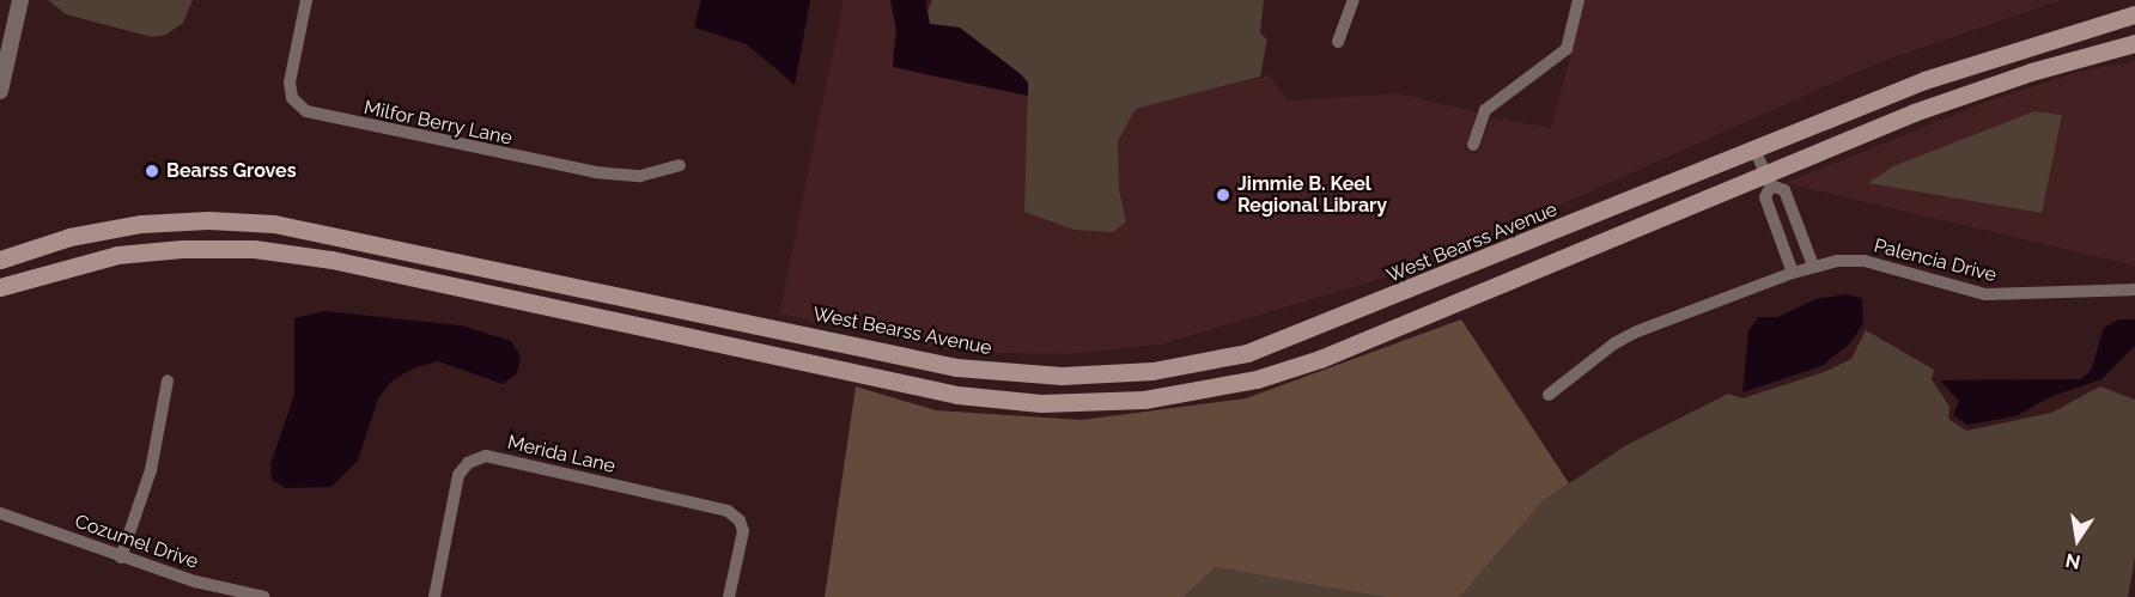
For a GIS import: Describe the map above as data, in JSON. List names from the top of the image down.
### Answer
{
  "streets": {
    "main road": ["West Bearss Avenue"],
    "street": [
      "Milfor Berry Lane",
      "Palencia Drive",
      "Merida Lane",
      "Cozumel Drive"
    ]
  },
  "places": ["Bearss Groves", "Jimmie B. Keel Regional Library"],
  "north": "bottom"
}
